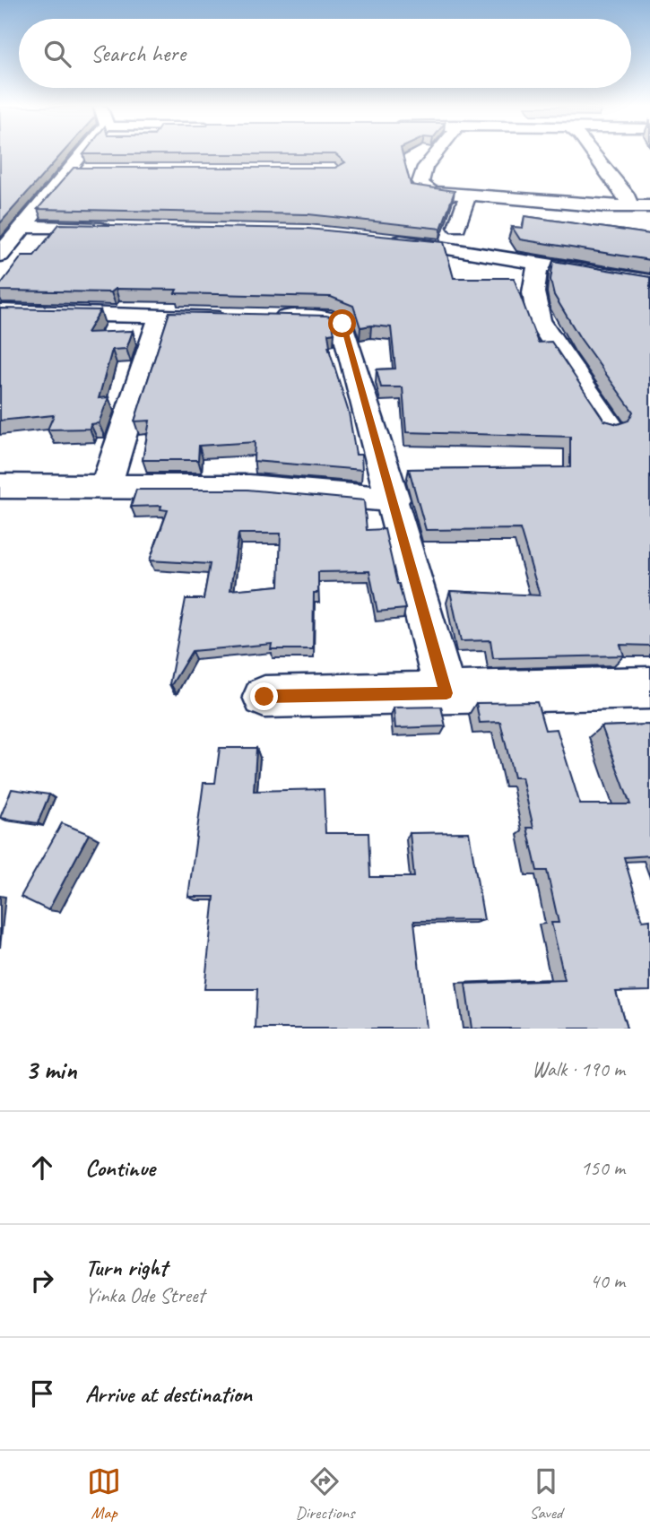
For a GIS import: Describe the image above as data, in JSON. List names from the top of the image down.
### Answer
{
  "page": {
    "search": "Search here",
    "heading": ["3 min", "Walk · 190 m"],
    "list": [
      ["Continue", "150 m"],
      ["Turn right", "Yinka Ode Street", "40 m"],
      "Arrive at destination"
    ],
    "nav": ["Map", "Directions", "Saved"]
  }
}
